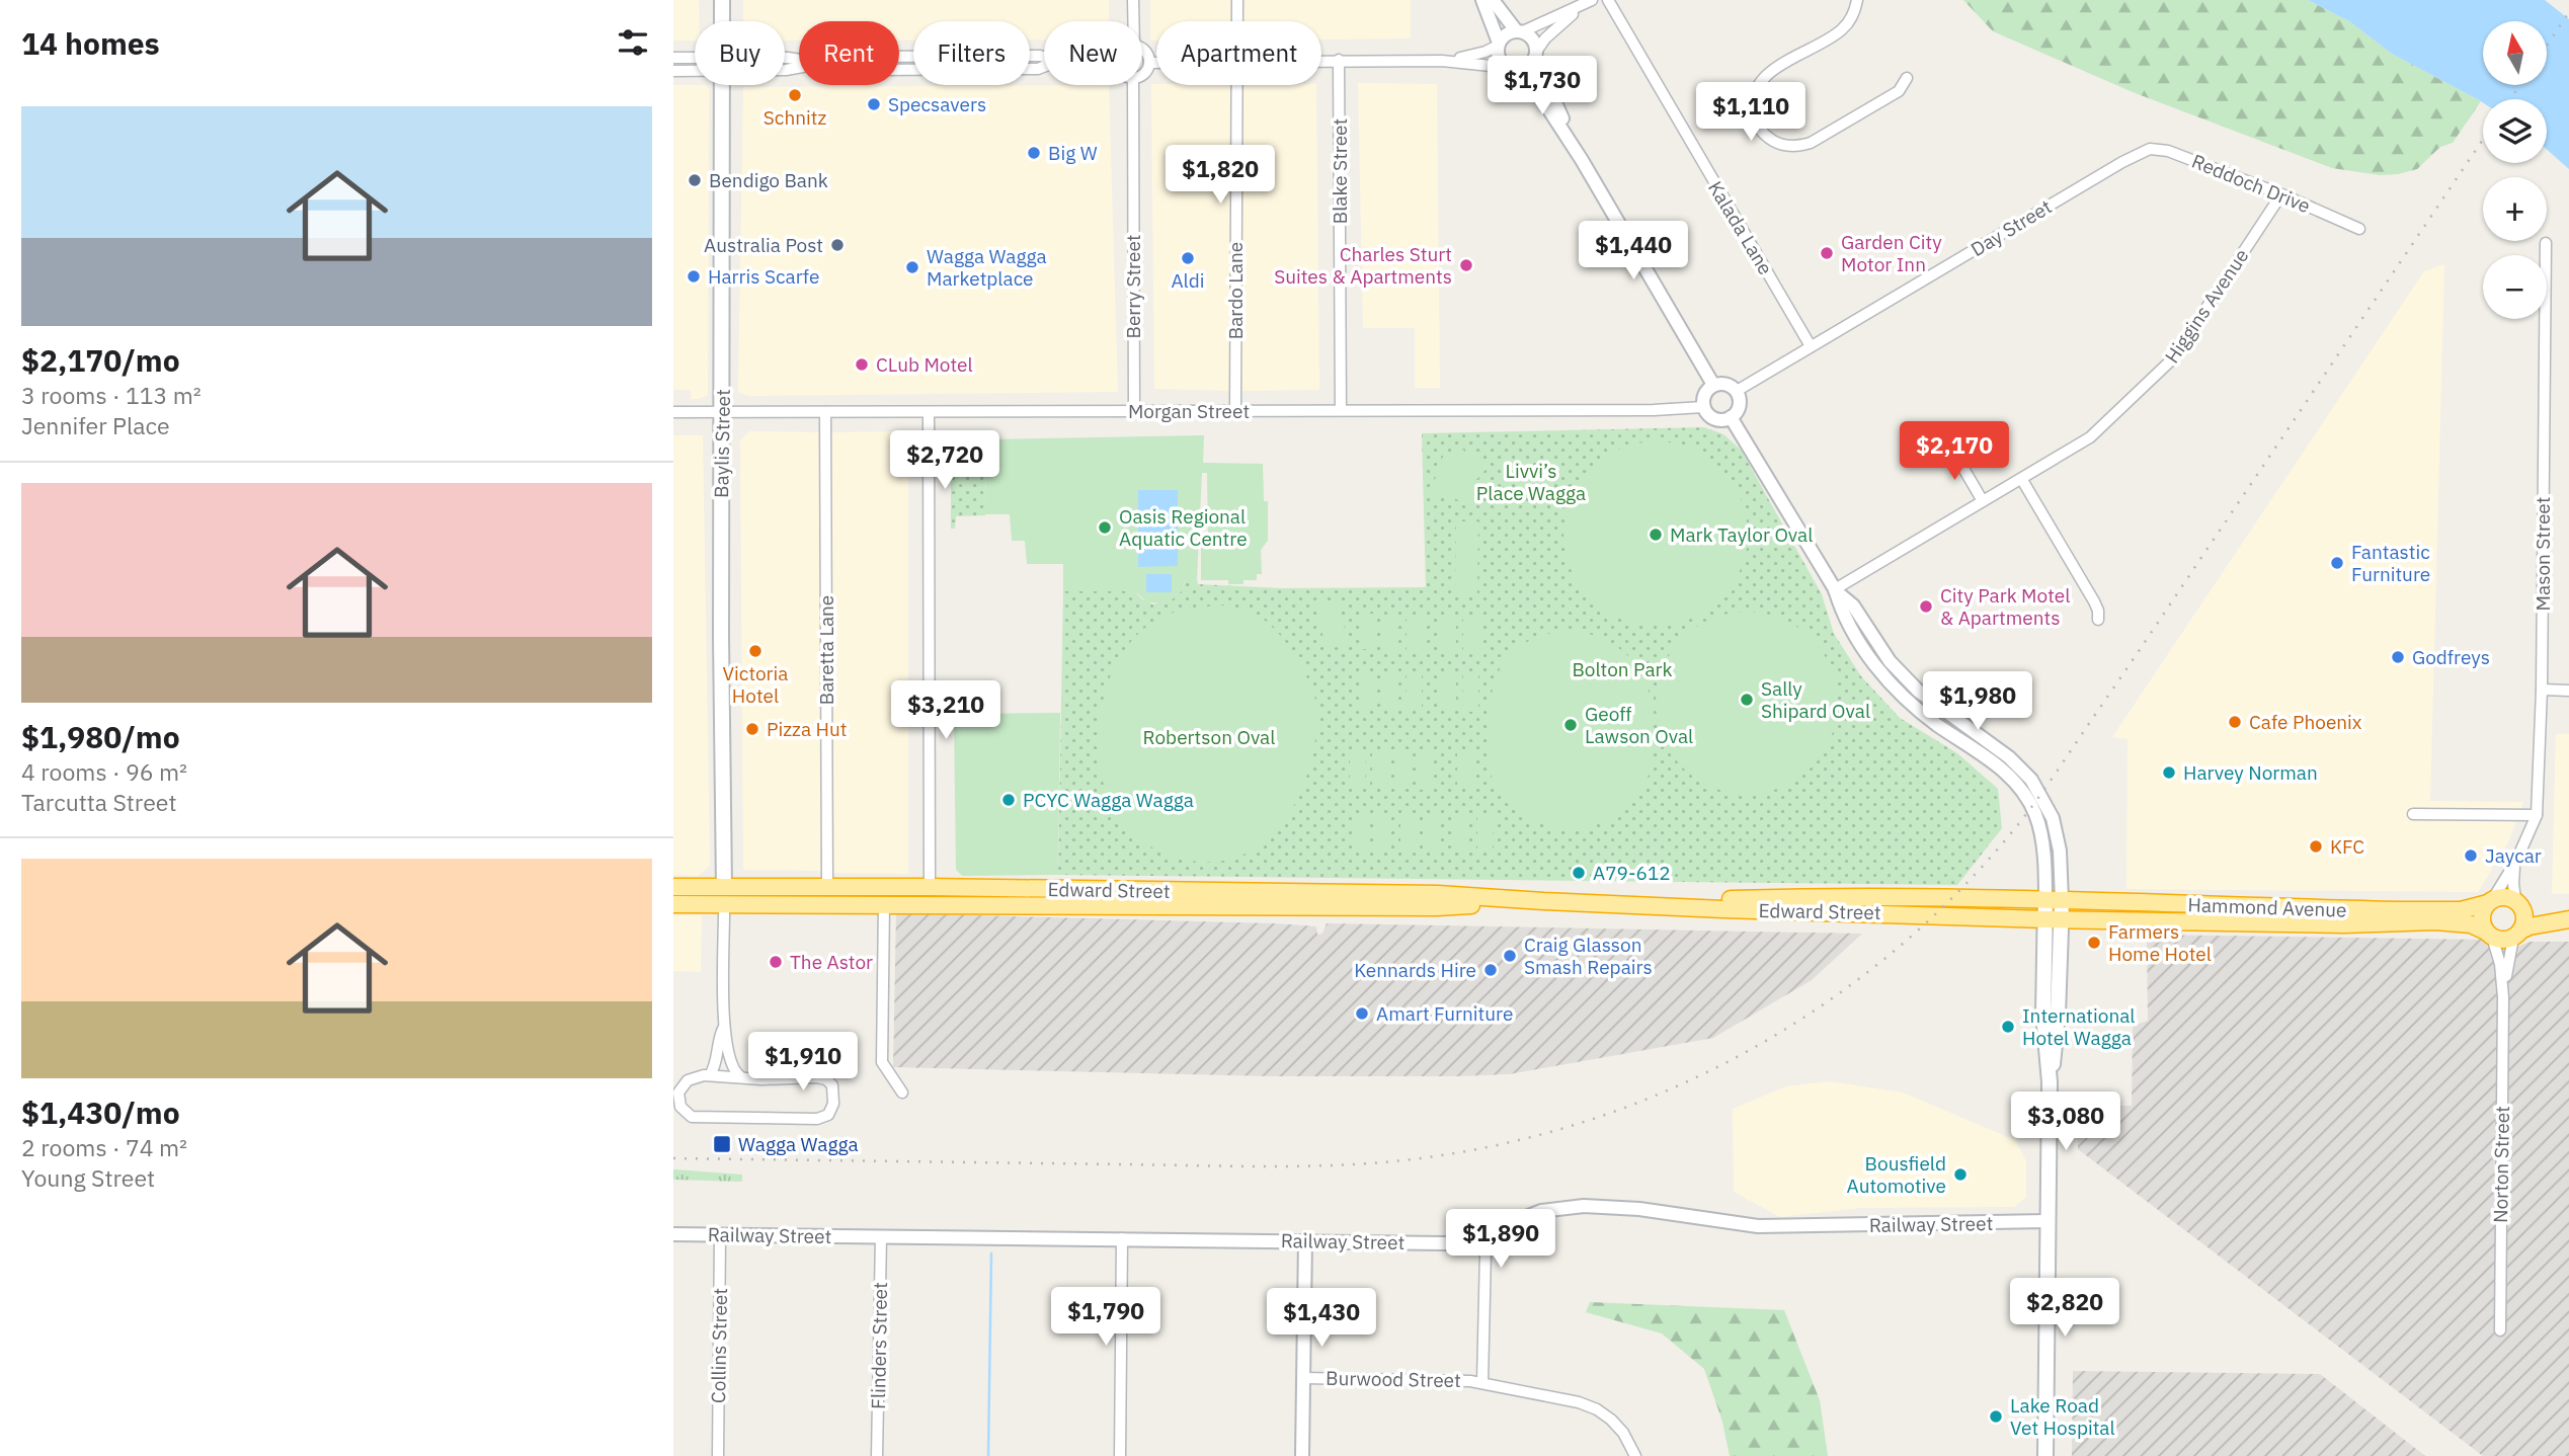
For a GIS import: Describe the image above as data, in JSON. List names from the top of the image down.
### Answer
{
  "streets": {
    "highway": ["Edward Street", "Hammond Avenue"],
    "main road": ["Baylis Street"],
    "street": [
      "Blake Street",
      "Reddoch Drive",
      "Kalada Lane",
      "Day Street",
      "Berry Street",
      "Bardo Lane",
      "Higgins Avenue",
      "Morgan Street",
      "Mason Street",
      "Baretta Lane",
      "Norton Street",
      "Railway Street",
      "Collins Street",
      "Flinders Street",
      "Burwood Street"
    ]
  },
  "crossings": [
    ["Blake Street", "Morgan Street"],
    ["Reddoch Drive", "Day Street"],
    ["Reddoch Drive", "Higgins Avenue"],
    ["Kalada Lane", "Day Street"],
    ["Day Street", "Morgan Street"],
    ["Berry Street", "Morgan Street"],
    ["Bardo Lane", "Morgan Street"],
    ["Morgan Street", "Baylis Street"],
    ["Morgan Street", "Baretta Lane"],
    ["Baylis Street", "Edward Street"],
    ["Mason Street", "Hammond Avenue"],
    ["Mason Street", "Norton Street"],
    ["Baretta Lane", "Edward Street"],
    ["Edward Street", "Hammond Avenue"],
    ["Hammond Avenue", "Norton Street"],
    ["Railway Street", "Collins Street"],
    ["Railway Street", "Flinders Street"]
  ],
  "parks": ["Livvi’s Place Wagga", "Bolton Park", "Robertson Oval"],
  "places": {
    "other": [
      "Schnitz",
      "Specsavers",
      "Big W",
      "Bendigo Bank",
      "Australia Post",
      "Garden City Motor Inn",
      "Aldi",
      "Charles Sturt Suites & Apartments",
      "Wagga Wagga Marketplace",
      "Harris Scarfe",
      "CLub Motel",
      "Oasis Regional Aquatic Centre",
      "Mark Taylor Oval",
      "Fantastic Furniture",
      "City Park Motel & Apartments",
      "Victoria Hotel",
      "Godfreys",
      "Sally Shipard Oval",
      "Cafe Phoenix",
      "Geoff Lawson Oval",
      "Pizza Hut",
      "Harvey Norman",
      "PCYC Wagga Wagga",
      "KFC",
      "Jaycar",
      "A79-612",
      "Farmers Home Hotel",
      "Craig Glasson Smash Repairs",
      "The Astor",
      "Kennards Hire",
      "Amart Furniture",
      "International Hotel Wagga",
      "Bousfield Automotive",
      "Lake Road Vet Hospital"
    ],
    "transit": ["Wagga Wagga"]
  },
  "north": "top",
  "page": {
    "heading": "14 homes",
    "map_buttons": ["+", "−"],
    "chip": [
      "Buy",
      "Rent",
      "Filters",
      "New",
      "Apartment"
    ],
    "price": [
      "$1,730",
      "$1,110",
      "$1,820",
      "$1,440",
      "$2,170",
      "$2,720",
      "$1,980",
      "$3,210",
      "$1,910",
      "$3,080",
      "$1,890",
      "$2,820",
      "$1,790",
      "$1,430"
    ],
    "list": [
      {
        "name": "$2,170/mo",
        "note": "3 rooms · 113 m² · Jennifer Place"
      },
      {
        "name": "$1,980/mo",
        "note": "4 rooms · 96 m² · Tarcutta Street"
      },
      {
        "name": "$1,430/mo",
        "note": "2 rooms · 74 m² · Young Street"
      }
    ]
  }
}
